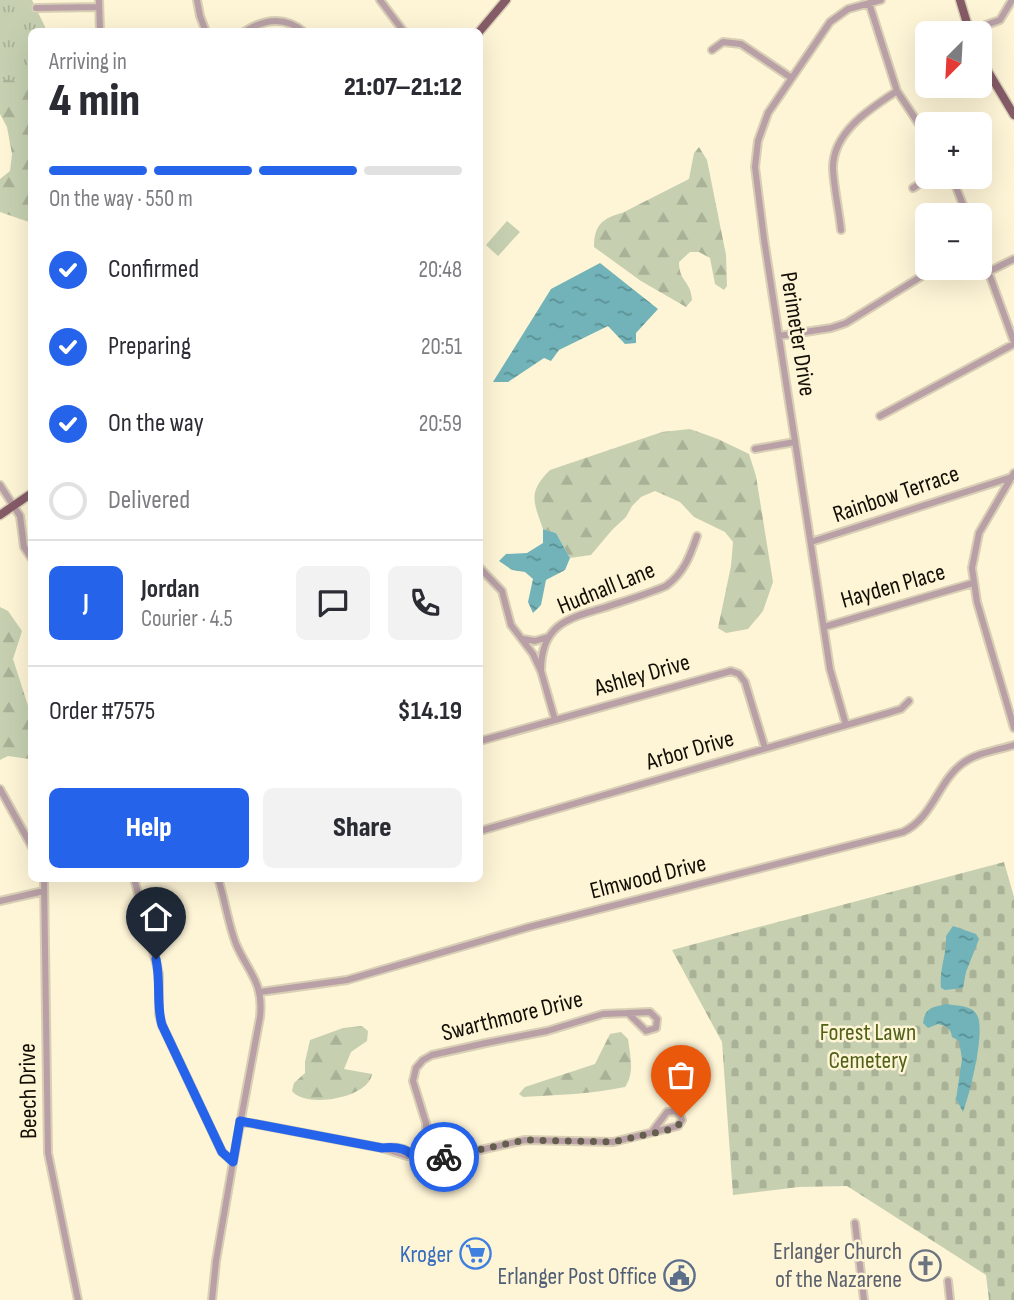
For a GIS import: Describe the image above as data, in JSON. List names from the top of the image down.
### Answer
{
  "streets": {
    "street": [
      "Perimeter Drive",
      "Rainbow Terrace",
      "Hayden Place",
      "Hudnall Lane",
      "Ashley Drive",
      "Arbor Drive",
      "Elmwood Drive",
      "Swarthmore Drive",
      "Beech Drive"
    ]
  },
  "crossings": [
    ["Perimeter Drive", "Rainbow Terrace"],
    ["Perimeter Drive", "Hayden Place"],
    ["Perimeter Drive", "Arbor Drive"],
    ["Hudnall Lane", "Ashley Drive"],
    ["Ashley Drive", "Arbor Drive"]
  ],
  "parks": ["Forest Lawn Cemetery"],
  "places": {
    "supermarket": ["Kroger"],
    "church": ["Erlanger Church of the Nazarene"],
    "public building": ["Erlanger Post Office"]
  },
  "north": "bottom left",
  "page": {
    "map_buttons": ["+", "−"],
    "heading": ["4 min", "Arriving in", "21:07–21:12"],
    "panel": [
      "Jordan",
      "Courier · 4.5",
      "Order #7575",
      "$14.19"
    ],
    "bar": "On the way · 550 m",
    "list": [
      ["Confirmed", "20:48"],
      ["Preparing", "20:51"],
      ["On the way", "20:59"],
      "Delivered"
    ],
    "round": "J",
    "buttons": ["Help", "Share"]
  }
}
